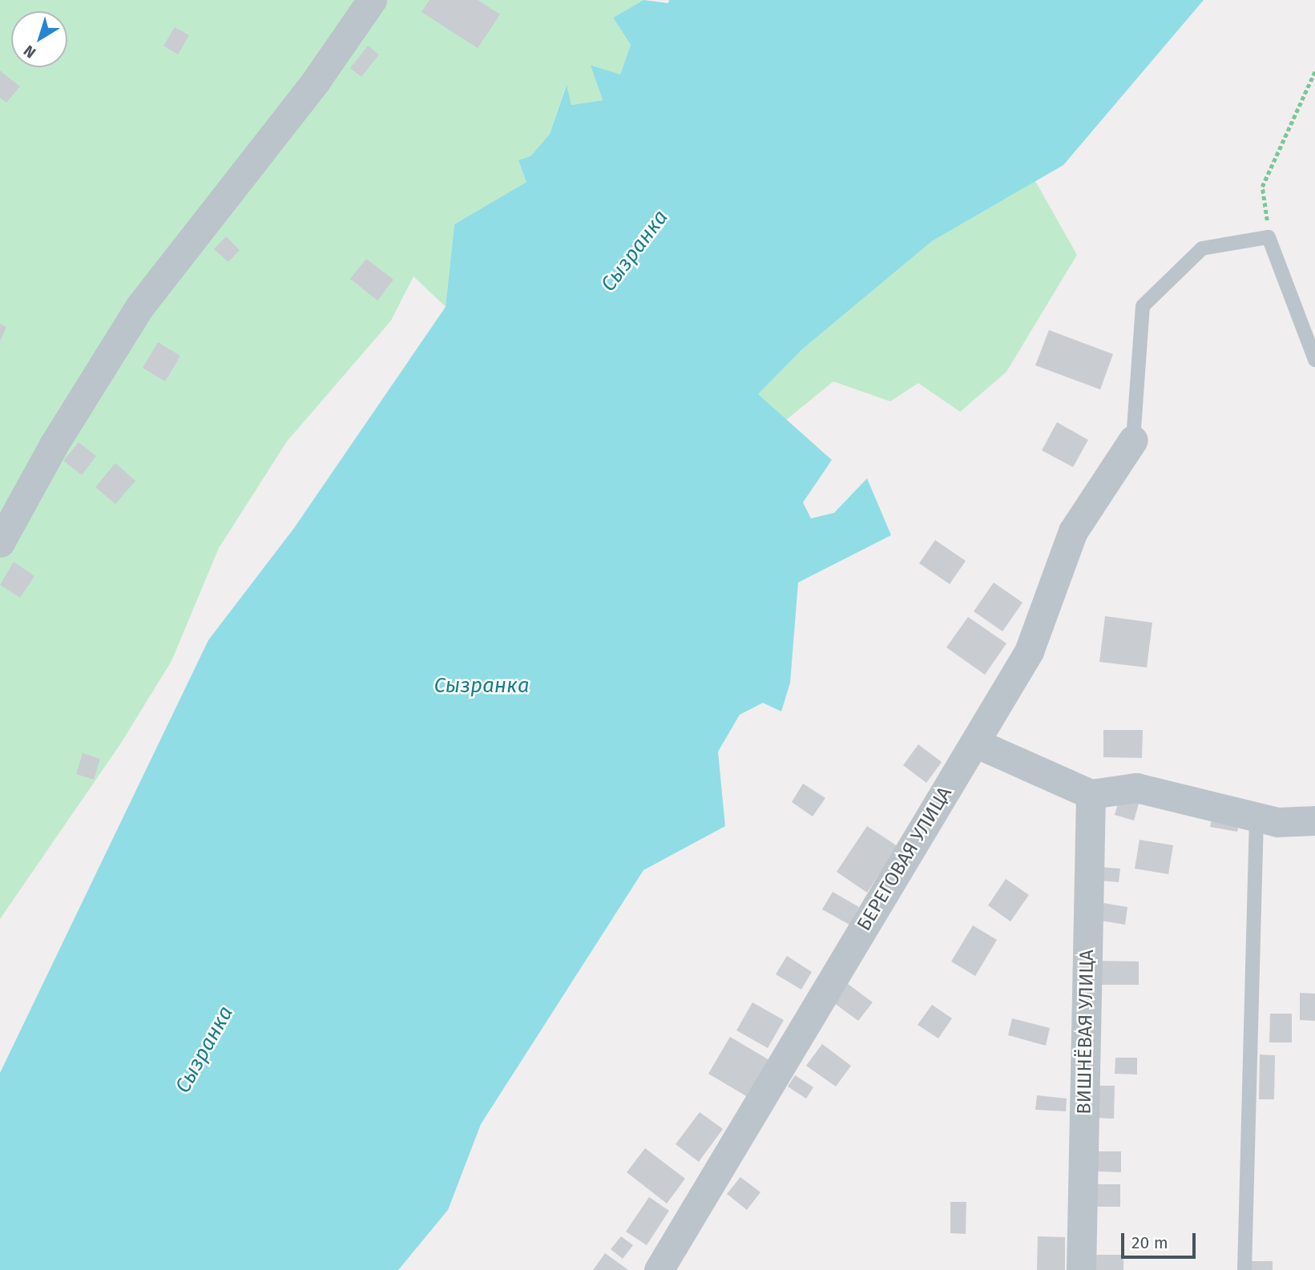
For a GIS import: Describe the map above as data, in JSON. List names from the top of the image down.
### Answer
{
  "streets": {
    "street": ["БЕРЕГОВАЯ УЛИЦА", "ВИШНЁВАЯ УЛИЦА"]
  },
  "water": ["Сызранка"],
  "scale_bar": "20 m",
  "north": "bottom left"
}
